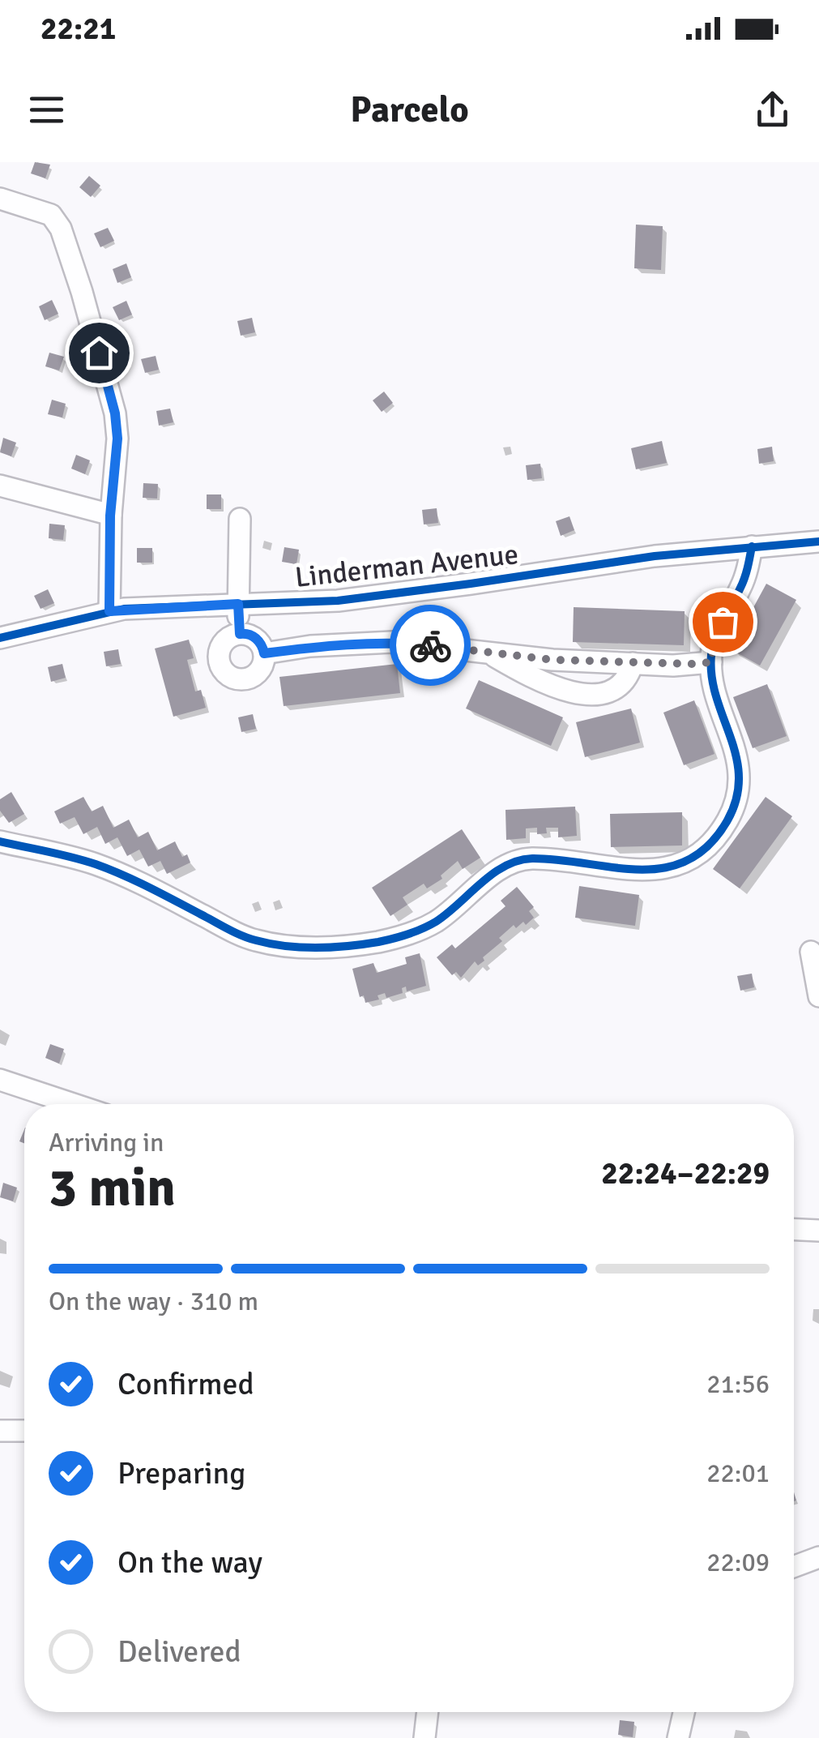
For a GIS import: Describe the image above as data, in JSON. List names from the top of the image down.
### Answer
{
  "streets": {
    "street": ["Linderman Avenue"]
  },
  "page": {
    "status": "22:21",
    "header": "Parcelo",
    "heading": ["3 min", "Arriving in", "22:24–22:29"],
    "bar": "On the way · 310 m",
    "list": [
      ["Confirmed", "21:56"],
      ["Preparing", "22:01"],
      ["On the way", "22:09"],
      "Delivered"
    ]
  }
}
